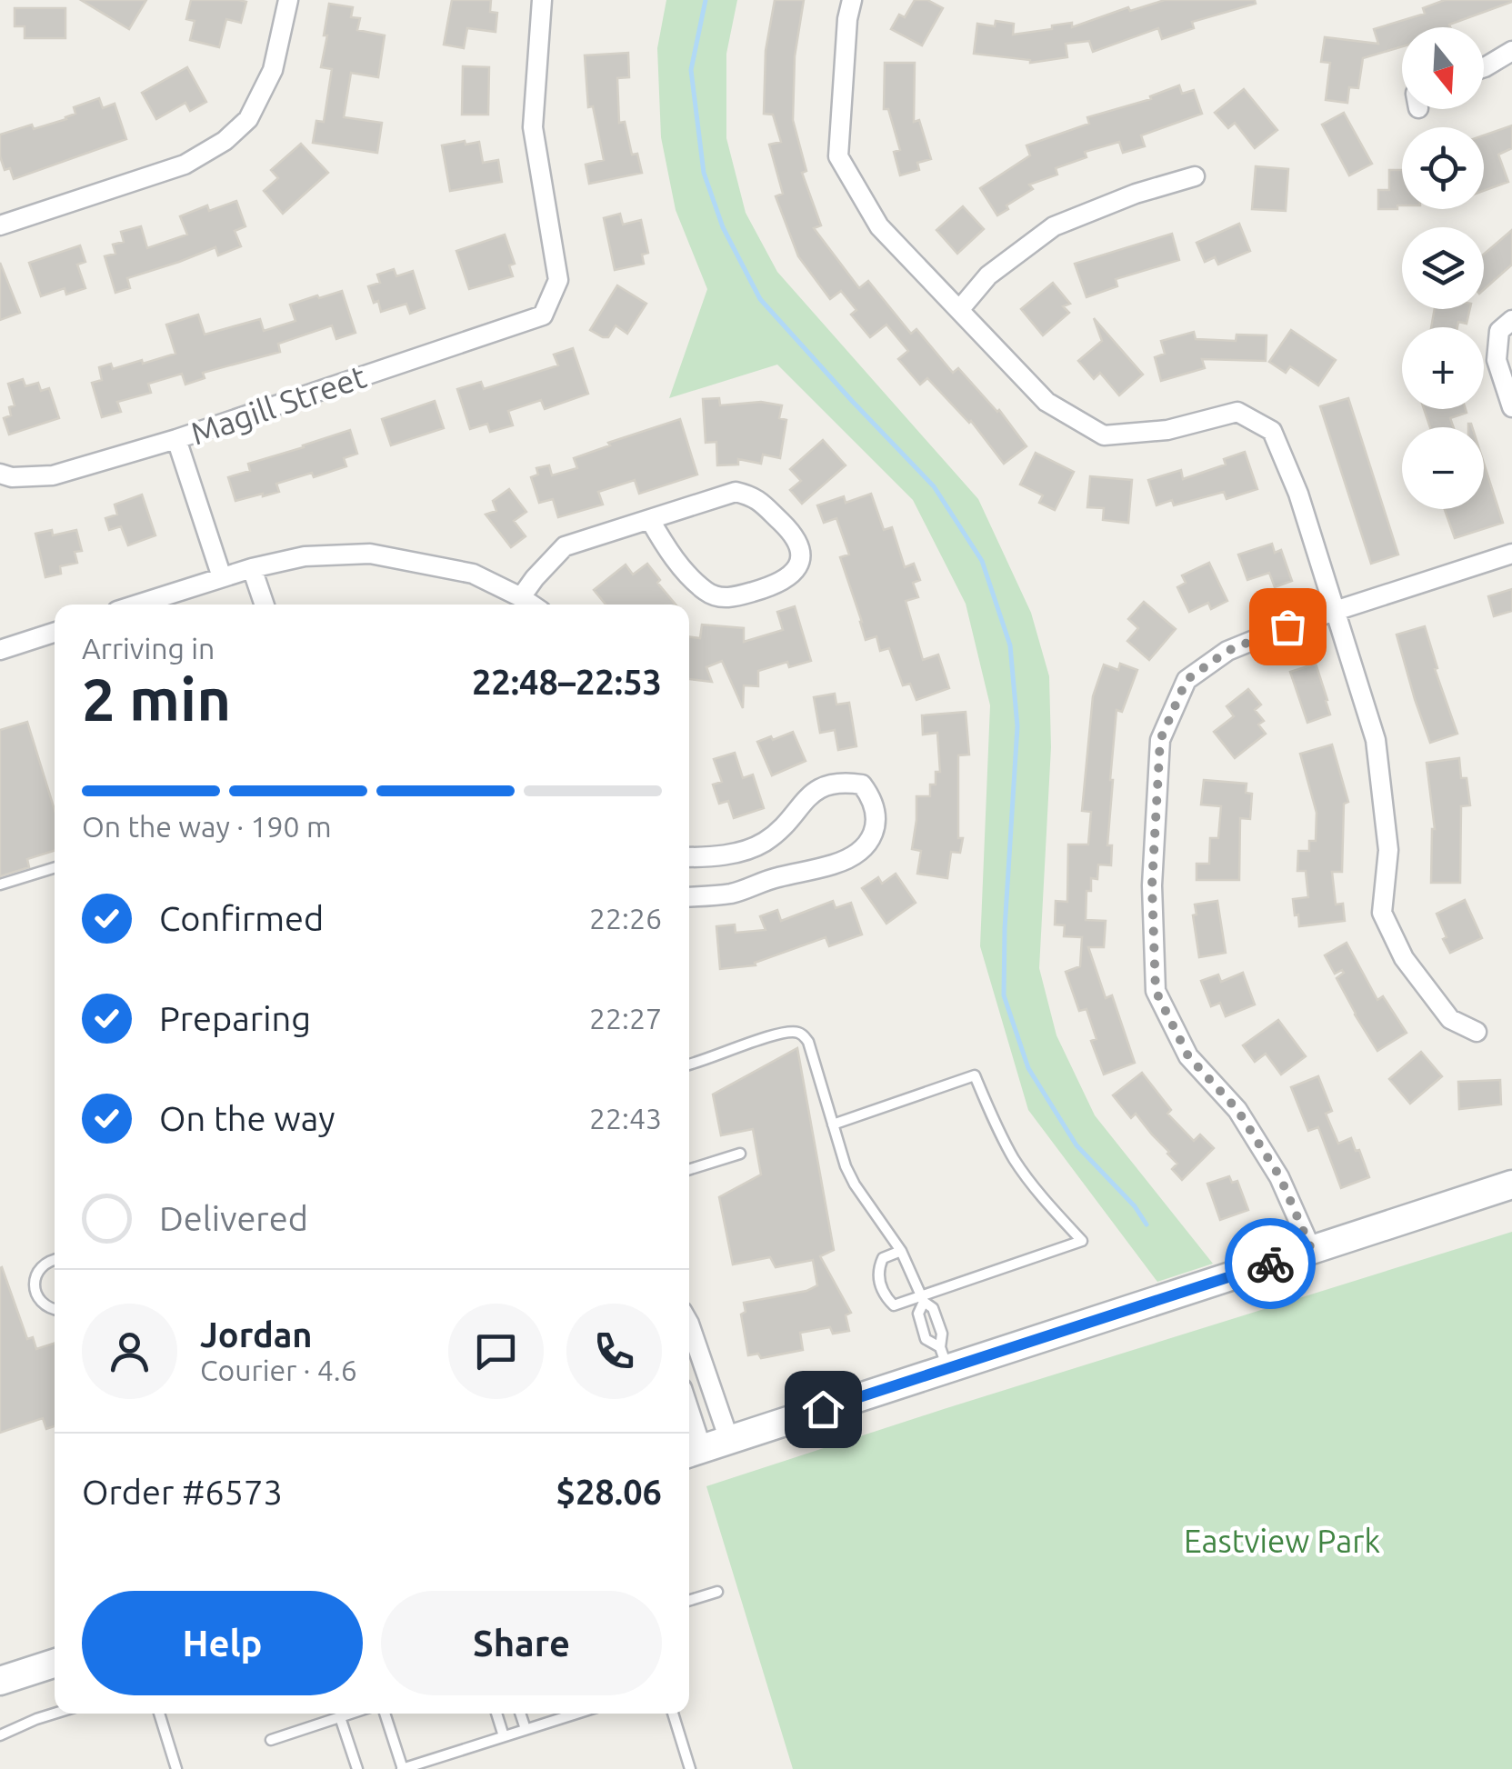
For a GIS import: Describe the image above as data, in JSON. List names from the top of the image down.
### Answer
{
  "streets": {
    "street": ["Magill Street"]
  },
  "parks": ["Eastview Park"],
  "north": "bottom",
  "page": {
    "map_buttons": ["+", "−"],
    "heading": ["2 min", "Arriving in", "22:48–22:53"],
    "panel": [
      "Jordan",
      "Courier · 4.6",
      "Order #6573",
      "$28.06"
    ],
    "bar": "On the way · 190 m",
    "list": [
      ["Confirmed", "22:26"],
      ["Preparing", "22:27"],
      ["On the way", "22:43"],
      "Delivered"
    ],
    "buttons": ["Help", "Share"]
  }
}
